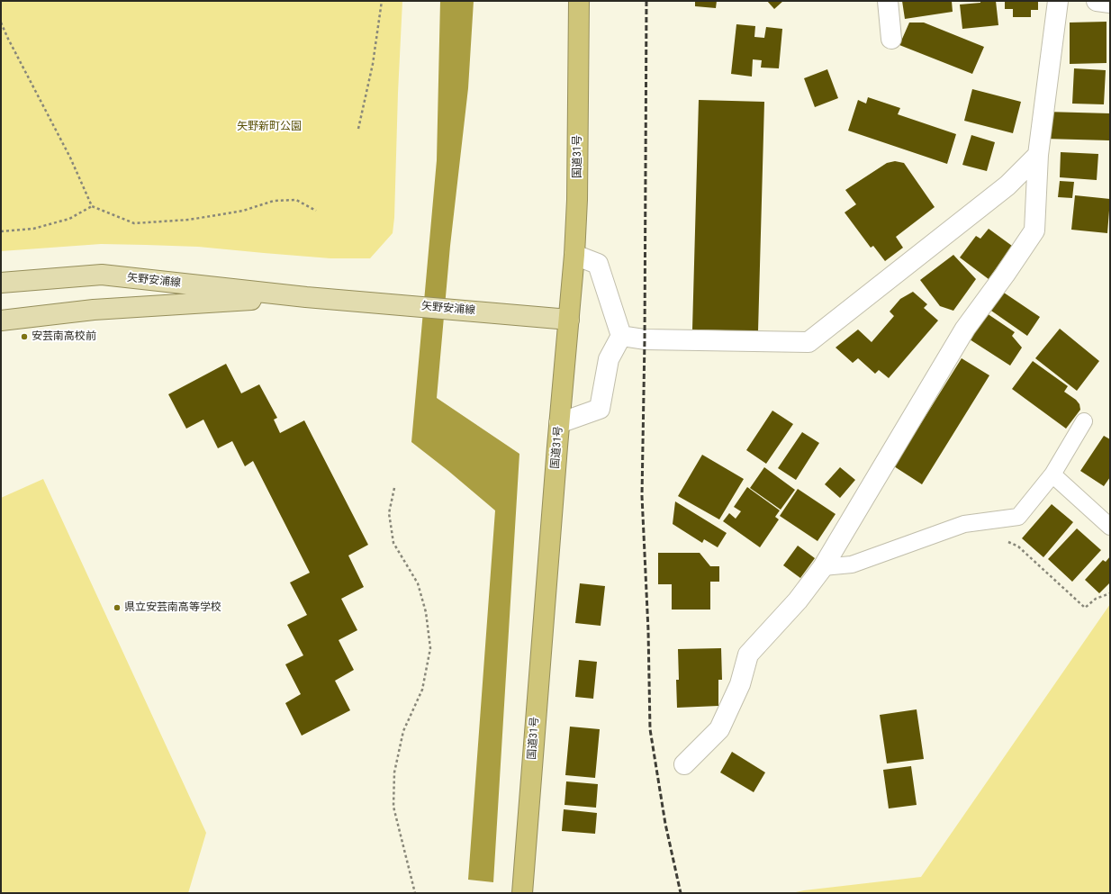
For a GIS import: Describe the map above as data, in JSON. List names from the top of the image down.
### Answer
{
  "streets": {
    "highway": ["国道31号"],
    "main road": ["矢野安浦線"]
  },
  "crossings": [
    ["国道31号", "矢野安浦線"]
  ],
  "parks": ["矢野新町公園"],
  "places": ["安芸南高校前", "県立安芸南高等学校"]
}
